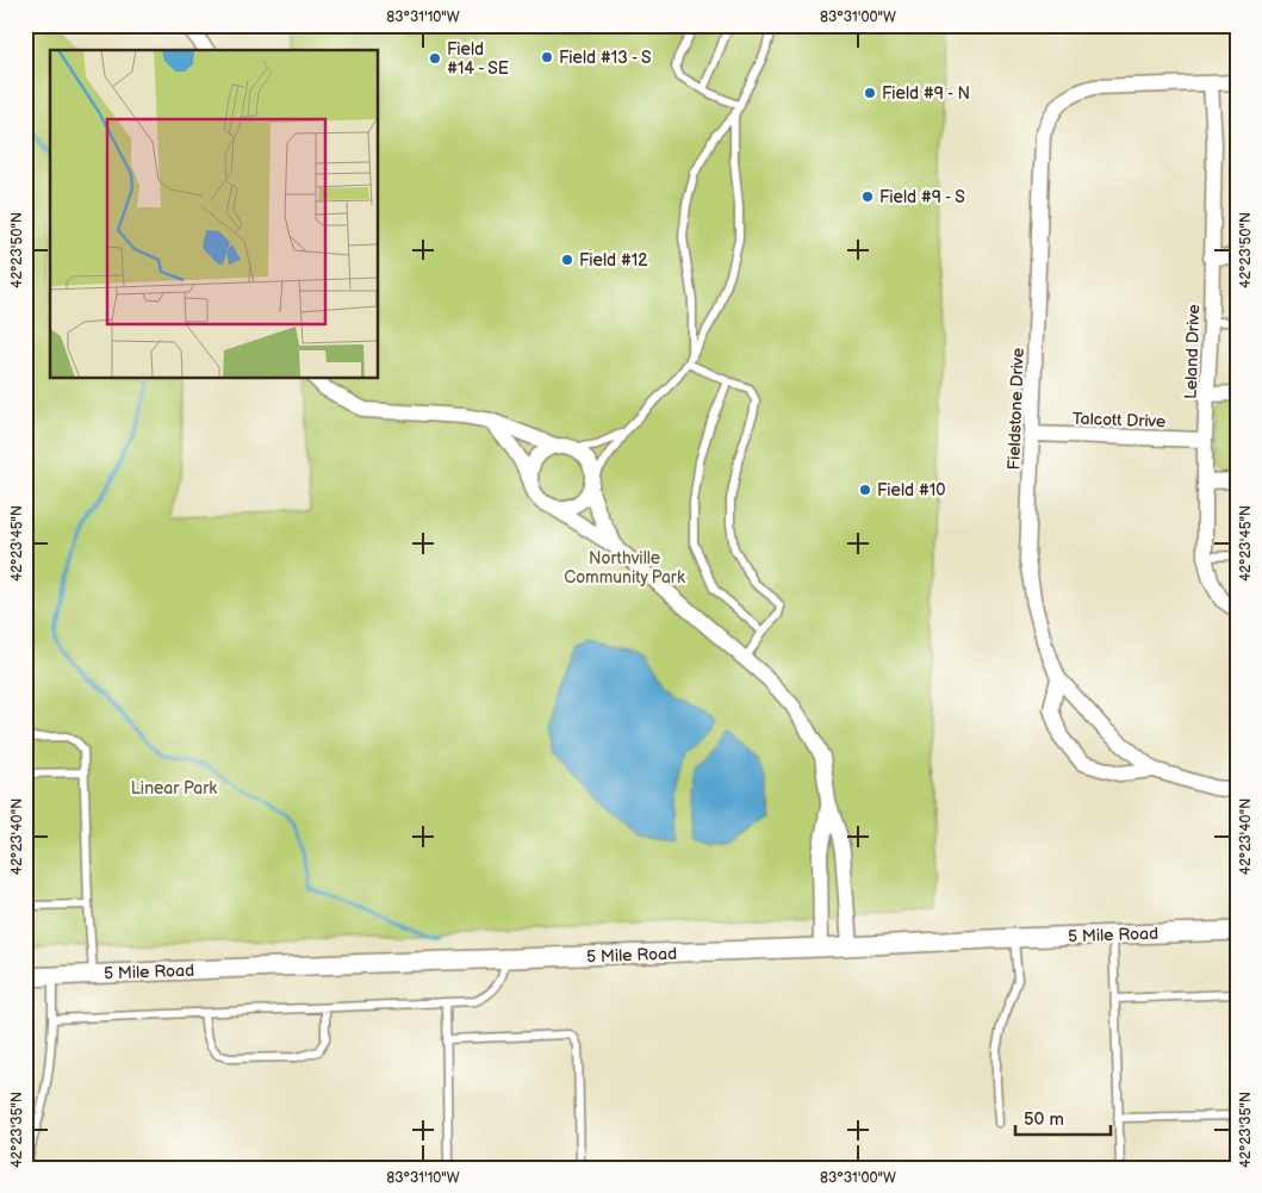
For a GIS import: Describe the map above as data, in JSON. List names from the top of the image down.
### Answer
{
  "streets": {
    "street": [
      "Leland Drive",
      "Fieldstone Drive",
      "Talcott Drive",
      "5 Mile Road"
    ]
  },
  "crossings": [
    ["Leland Drive", "Fieldstone Drive"],
    ["Leland Drive", "Talcott Drive"],
    ["Fieldstone Drive", "Talcott Drive"]
  ],
  "parks": ["Northville Community Park", "Linear Park"],
  "places": [
    "Field #13 - S",
    "Field #14 - SE",
    "Field #9 - N",
    "Field #9 - S",
    "Field #12",
    "Field #10"
  ],
  "scale_bar": "50 m",
  "coordinates": [
    "83°31'10\"W",
    "83°31'00\"W",
    "42°23'50\"N",
    "42°23'45\"N",
    "42°23'40\"N",
    "42°23'35\"N"
  ]
}
